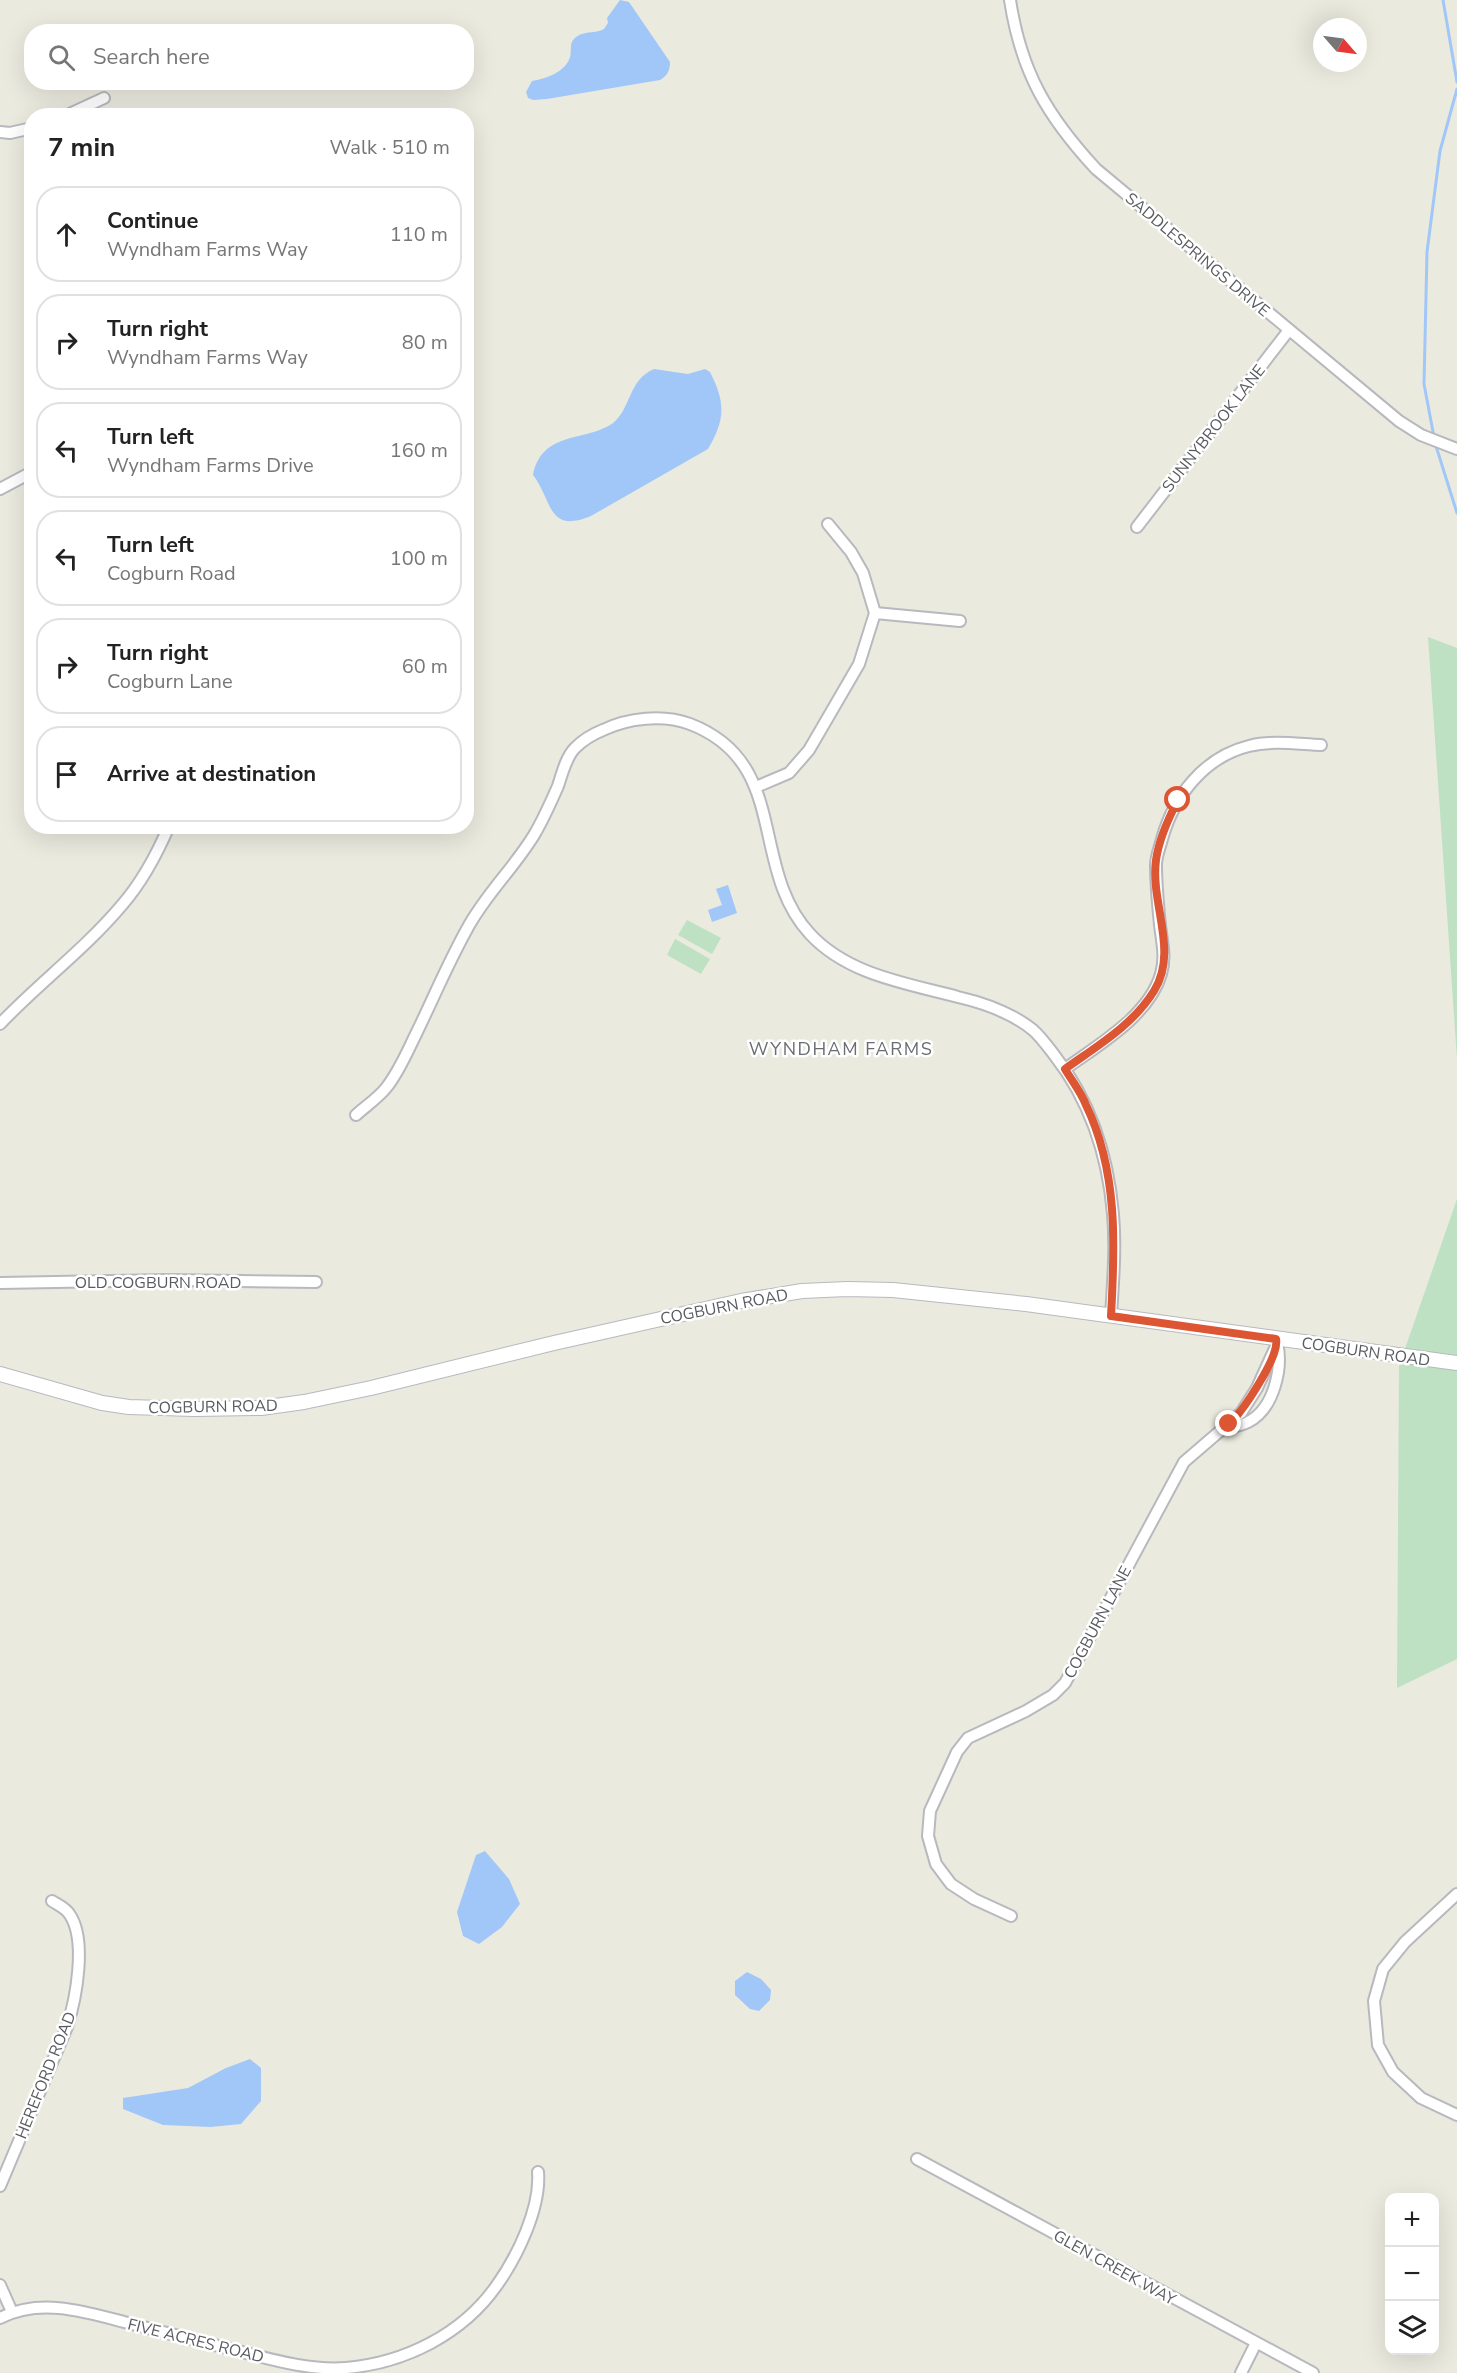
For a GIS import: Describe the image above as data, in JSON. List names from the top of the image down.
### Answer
{
  "streets": {
    "street": [
      "SADDLESPRINGS DRIVE",
      "SUNNYBROOK LANE",
      "OLD COGBURN ROAD",
      "COGBURN ROAD",
      "COGBURN LANE",
      "HEREFORD ROAD",
      "GLEN CREEK WAY",
      "FIVE ACRES ROAD"
    ]
  },
  "crossings": [
    ["SADDLESPRINGS DRIVE", "SUNNYBROOK LANE"],
    ["COGBURN ROAD", "COGBURN LANE"]
  ],
  "districts": ["WYNDHAM FARMS"],
  "north": "bottom right",
  "page": {
    "search": "Search here",
    "heading": ["7 min", "Walk · 510 m"],
    "list": [
      ["Continue", "Wyndham Farms Way", "110 m"],
      ["Turn right", "Wyndham Farms Way", "80 m"],
      ["Turn left", "Wyndham Farms Drive", "160 m"],
      ["Turn left", "Cogburn Road", "100 m"],
      ["Turn right", "Cogburn Lane", "60 m"],
      "Arrive at destination"
    ],
    "map_buttons": ["+", "−"]
  }
}
